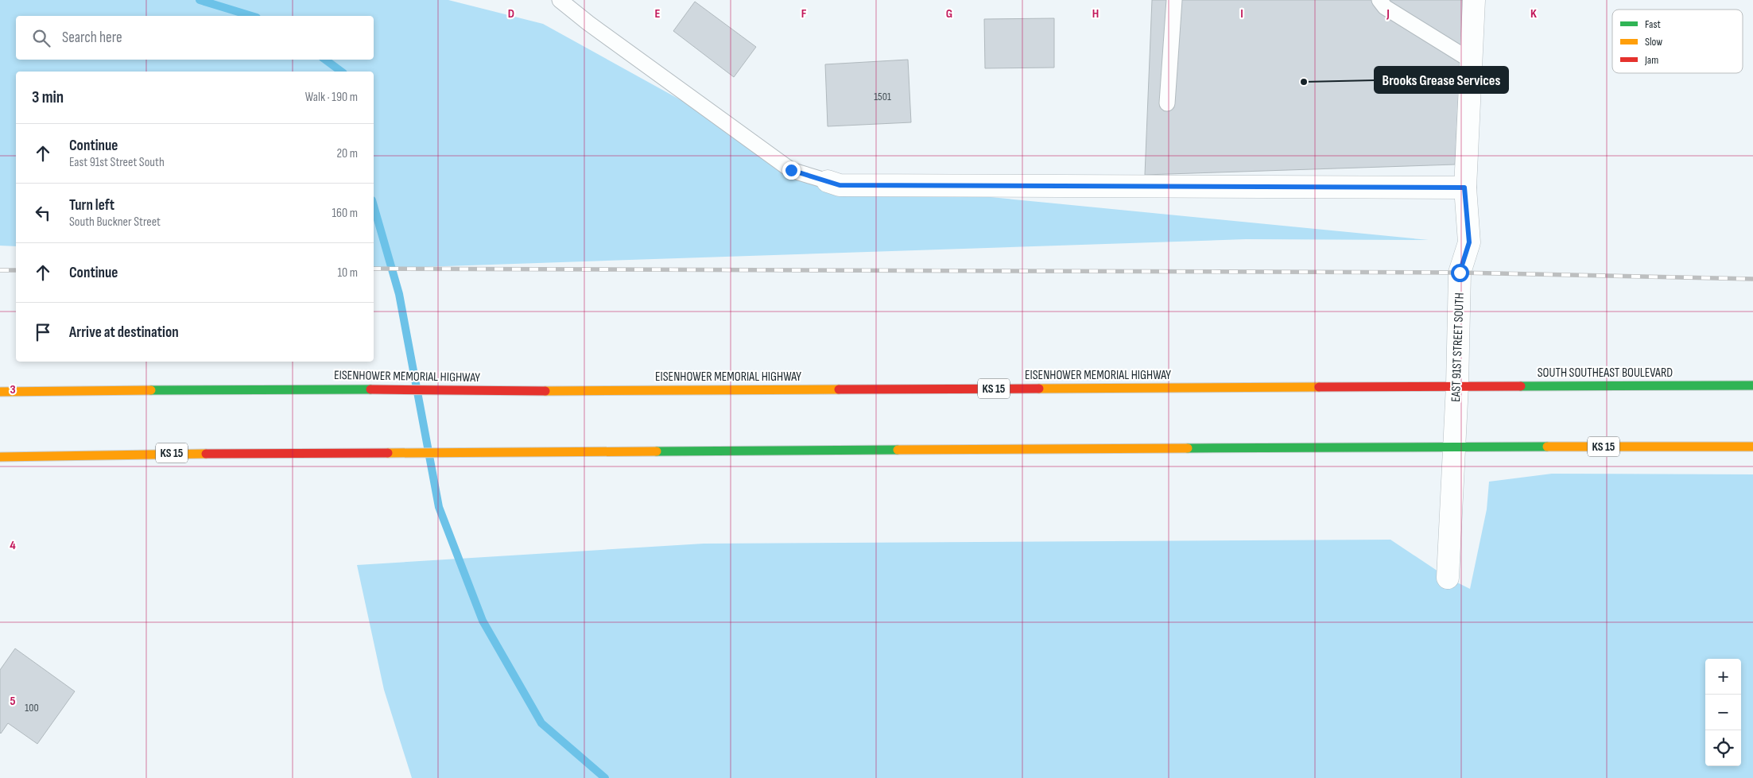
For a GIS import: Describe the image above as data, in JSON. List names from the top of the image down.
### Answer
{
  "streets": {
    "main road": ["SOUTH SOUTHEAST BOULEVARD", "EISENHOWER MEMORIAL HIGHWAY", "KS 15"],
    "street": ["EAST 91ST STREET SOUTH"]
  },
  "crossings": [
    ["EAST 91ST STREET SOUTH", "SOUTH SOUTHEAST BOULEVARD"],
    ["EAST 91ST STREET SOUTH", "EISENHOWER MEMORIAL HIGHWAY"],
    ["EAST 91ST STREET SOUTH", "KS 15"],
    ["SOUTH SOUTHEAST BOULEVARD", "EISENHOWER MEMORIAL HIGHWAY"]
  ],
  "places": ["Brooks Grease Services"],
  "house_numbers": ["1501", "100"],
  "legend": ["Fast", "Slow", "Jam"],
  "page": {
    "search": "Search here",
    "heading": ["3 min", "Walk · 190 m"],
    "list": [
      ["Continue", "East 91st Street South", "20 m"],
      ["Turn left", "South Buckner Street", "160 m"],
      ["Continue", "10 m"],
      "Arrive at destination"
    ],
    "map_buttons": ["+", "−"]
  },
  "grid": {
    "columns": [
      "D",
      "E",
      "F",
      "G",
      "H",
      "I",
      "J",
      "K"
    ],
    "rows": ["3", "4", "5"]
  }
}
